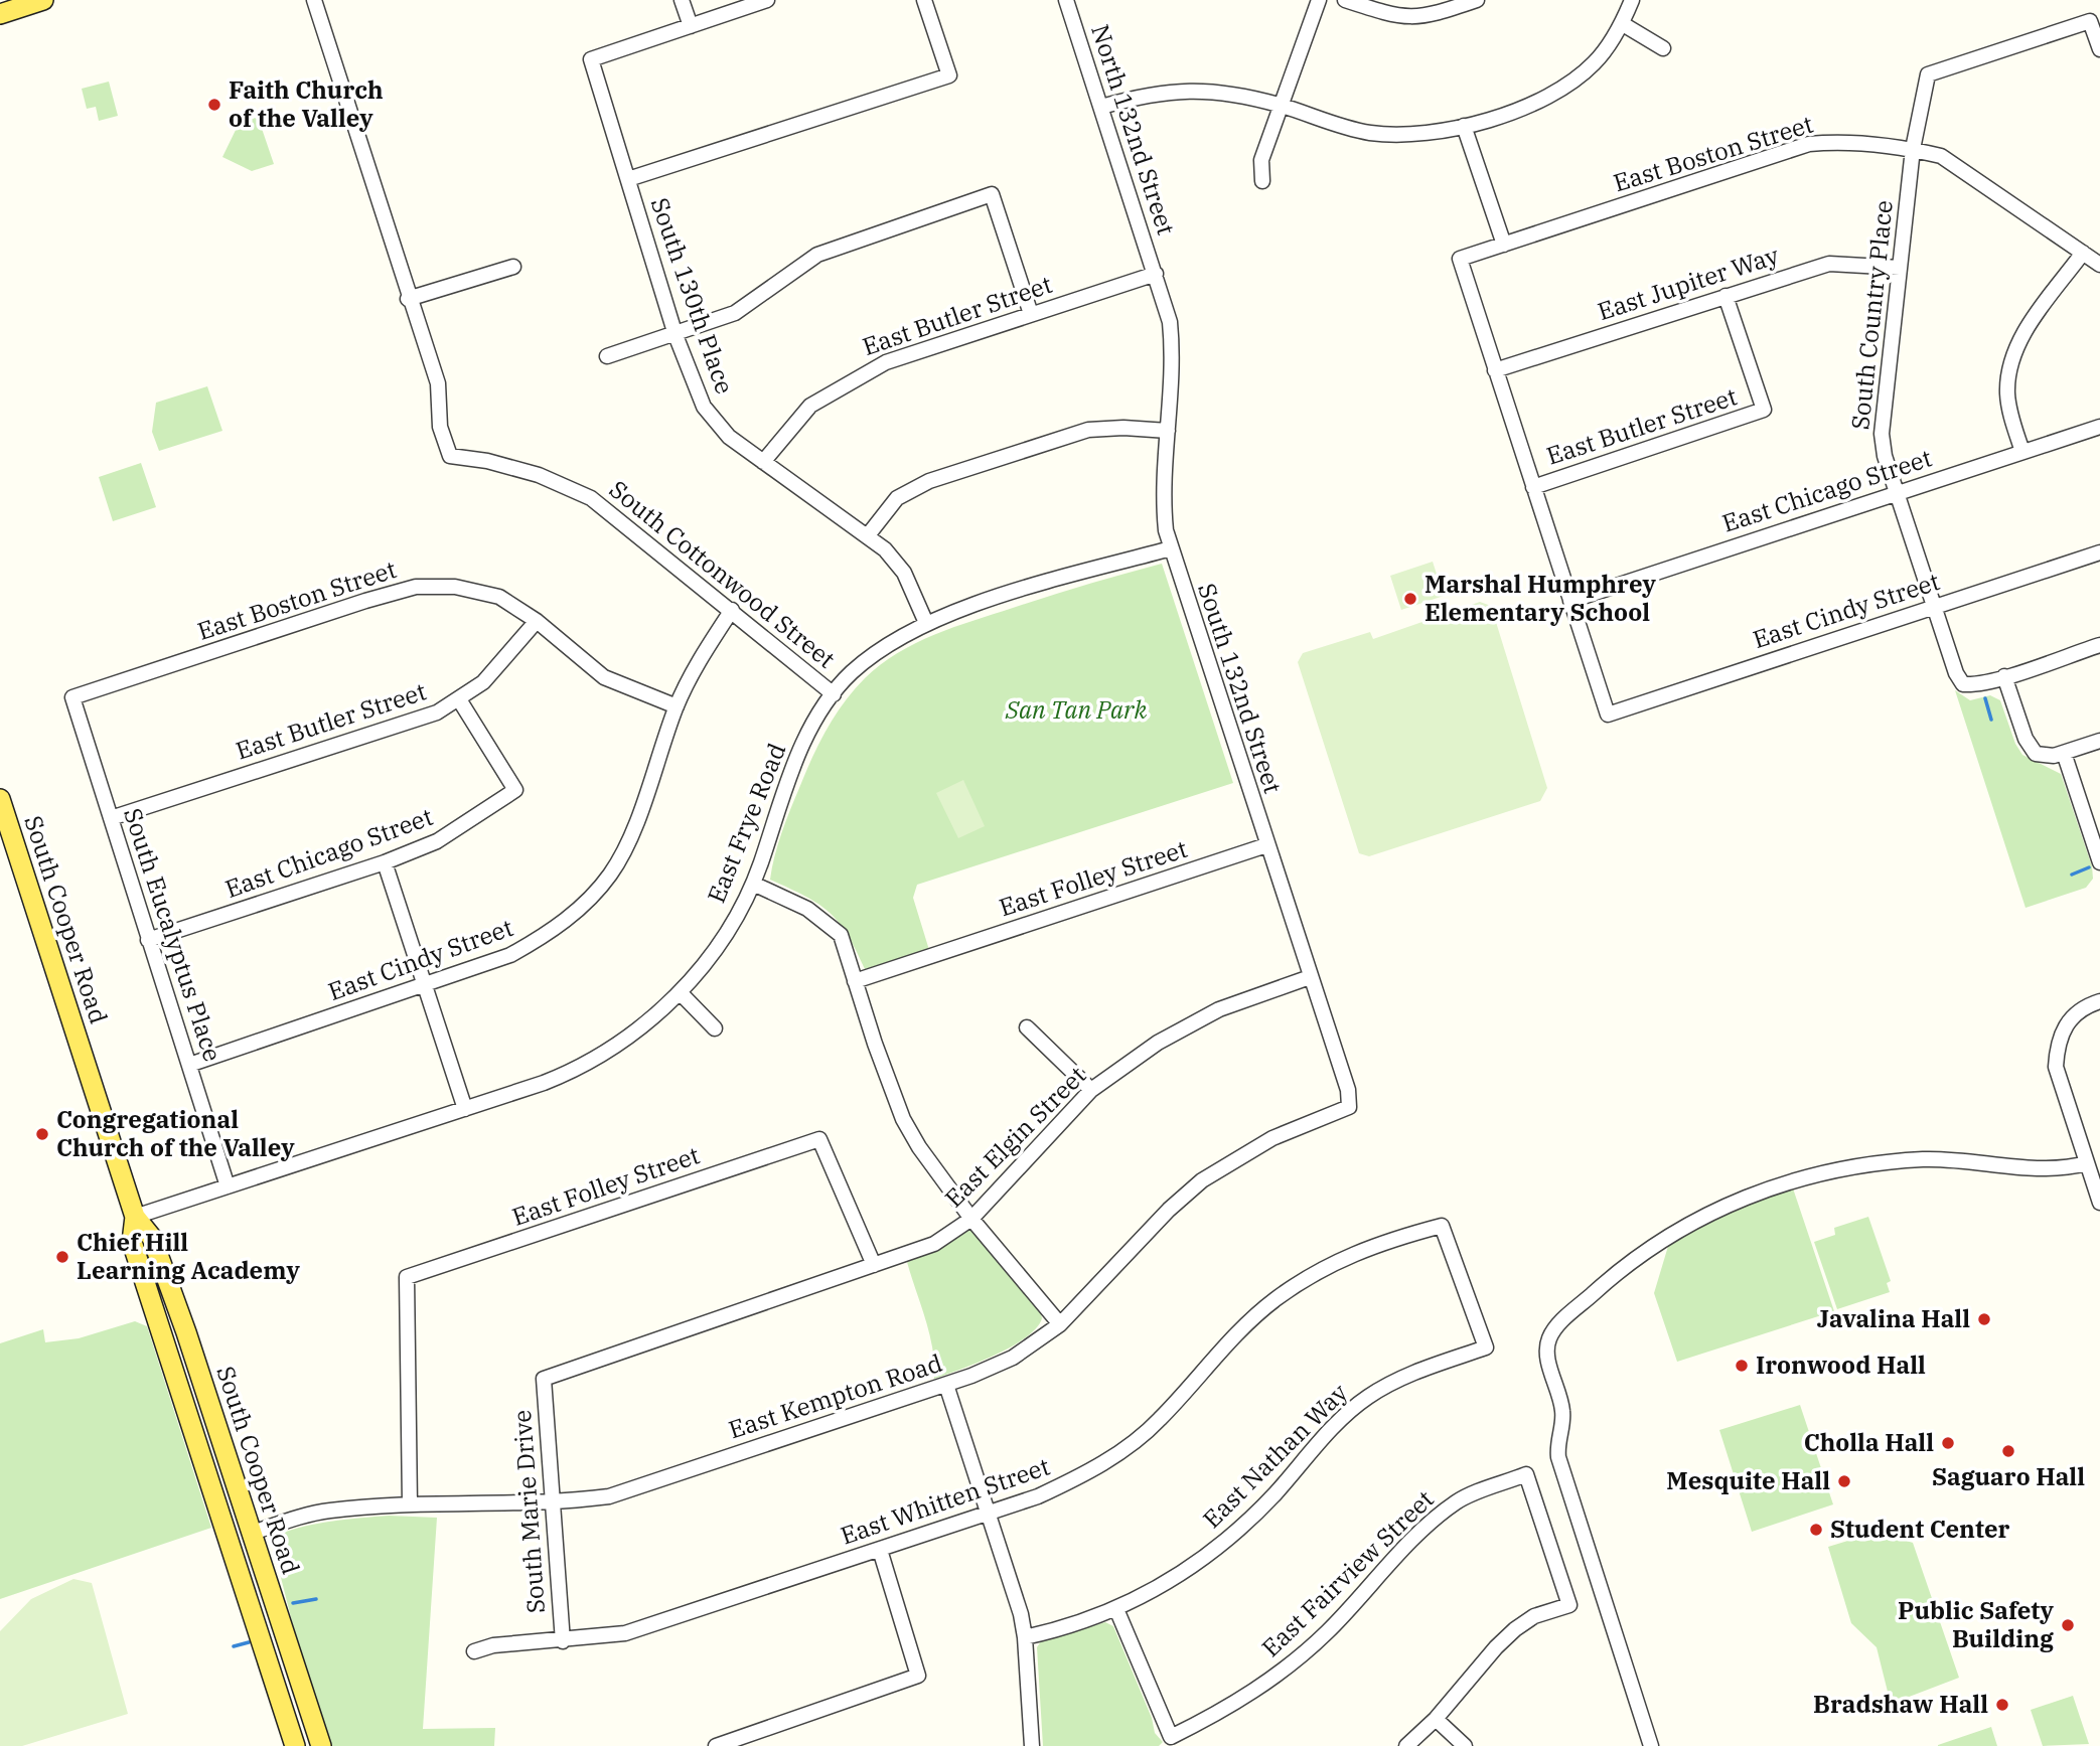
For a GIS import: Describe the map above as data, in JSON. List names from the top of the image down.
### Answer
{
  "streets": {
    "main road": ["South Cooper Road"],
    "street": [
      "North 132nd Street",
      "East Boston Street",
      "East Jupiter Way",
      "South 130th Place",
      "South Country Place",
      "East Butler Street",
      "East Chicago Street",
      "South Cottonwood Street",
      "East Cindy Street",
      "South 132nd Street",
      "East Frye Road",
      "East Folley Street",
      "South Eucalyptus Place",
      "East Elgin Street",
      "East Kempton Road",
      "East Nathan Way",
      "East Whitten Street",
      "South Marie Drive",
      "East Fairview Street"
    ]
  },
  "crossings": [
    ["North 132nd Street", "East Butler Street"],
    ["North 132nd Street", "South 132nd Street"],
    ["East Boston Street", "East Jupiter Way"],
    ["East Boston Street", "South Country Place"],
    ["East Boston Street", "East Butler Street"],
    ["East Boston Street", "East Cindy Street"],
    ["East Boston Street", "South Eucalyptus Place"],
    ["East Jupiter Way", "South Country Place"],
    ["East Jupiter Way", "East Butler Street"],
    ["South 130th Place", "East Butler Street"],
    ["South 130th Place", "East Frye Road"],
    ["South Country Place", "East Chicago Street"],
    ["South Country Place", "East Cindy Street"],
    ["East Butler Street", "East Chicago Street"],
    ["East Butler Street", "South 132nd Street"],
    ["East Butler Street", "South Eucalyptus Place"],
    ["East Chicago Street", "East Cindy Street"],
    ["East Chicago Street", "South Eucalyptus Place"],
    ["South Cottonwood Street", "East Cindy Street"],
    ["South Cottonwood Street", "East Frye Road"],
    ["East Cindy Street", "South Eucalyptus Place"],
    ["South 132nd Street", "East Frye Road"],
    ["South 132nd Street", "East Folley Street"],
    ["South 132nd Street", "East Elgin Street"],
    ["South 132nd Street", "East Kempton Road"],
    ["East Frye Road", "South Cooper Road"],
    ["East Frye Road", "South Eucalyptus Place"],
    ["East Folley Street", "East Elgin Street"],
    ["East Folley Street", "East Kempton Road"],
    ["South Cooper Road", "East Kempton Road"],
    ["East Elgin Street", "South Marie Drive"],
    ["East Kempton Road", "South Marie Drive"],
    ["East Nathan Way", "East Whitten Street"],
    ["East Nathan Way", "East Fairview Street"],
    ["East Whitten Street", "South Marie Drive"]
  ],
  "parks": ["San Tan Park"],
  "places": [
    "Faith Church of the Valley",
    "Marshal Humphrey Elementary School",
    "Congregational Church of the Valley",
    "Chief Hill Learning Academy",
    "Javalina Hall",
    "Ironwood Hall",
    "Cholla Hall",
    "Saguaro Hall",
    "Mesquite Hall",
    "Student Center",
    "Public Safety Building",
    "Bradshaw Hall"
  ]
}
